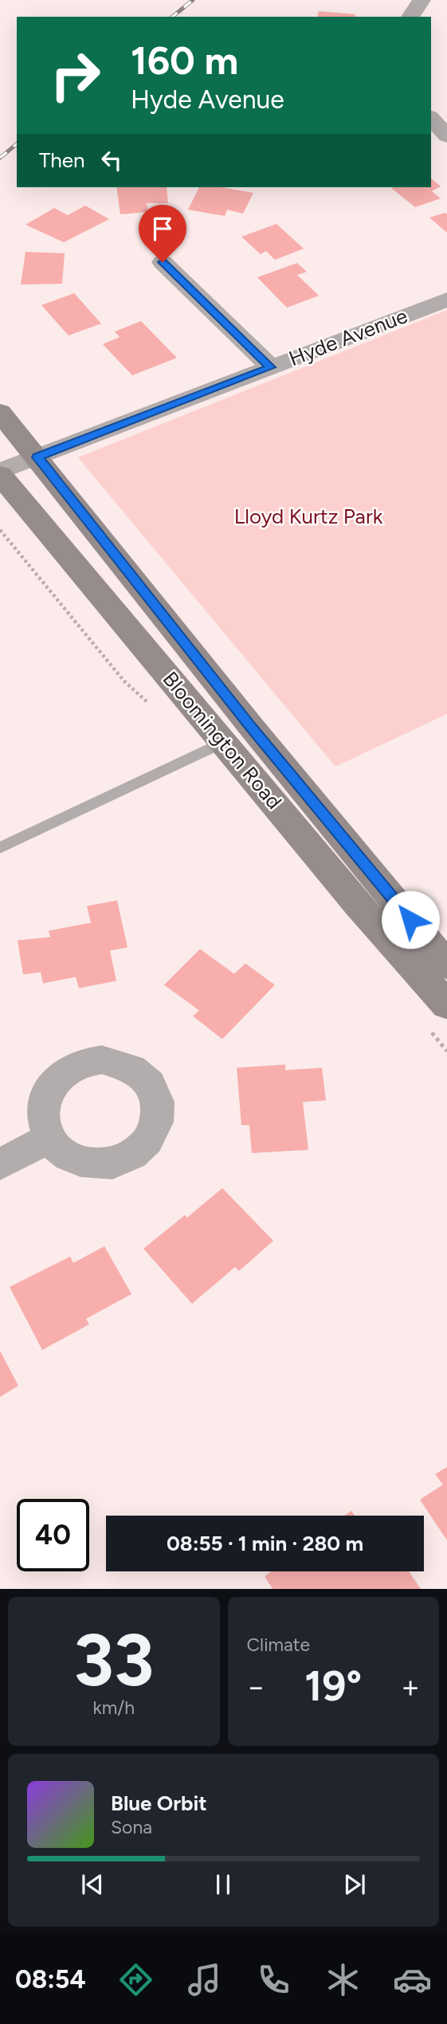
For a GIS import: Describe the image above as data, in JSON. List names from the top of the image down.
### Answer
{
  "streets": {
    "street": ["Hyde Avenue", "Bloomington Road"]
  },
  "crossings": [
    ["Hyde Avenue", "Bloomington Road"]
  ],
  "parks": ["Lloyd Kurtz Park"],
  "page": {
    "turn": ["160 m", "Hyde Avenue"],
    "then": "Then",
    "limit": "40",
    "trip": "08:55 · 1 min · 280 m",
    "tile": [
      ["33", "km/h"],
      "Climate"
    ],
    "heat": ["−", "19°", "+"],
    "song": ["Blue Orbit", "Sona"],
    "tabs": "08:54"
  }
}
